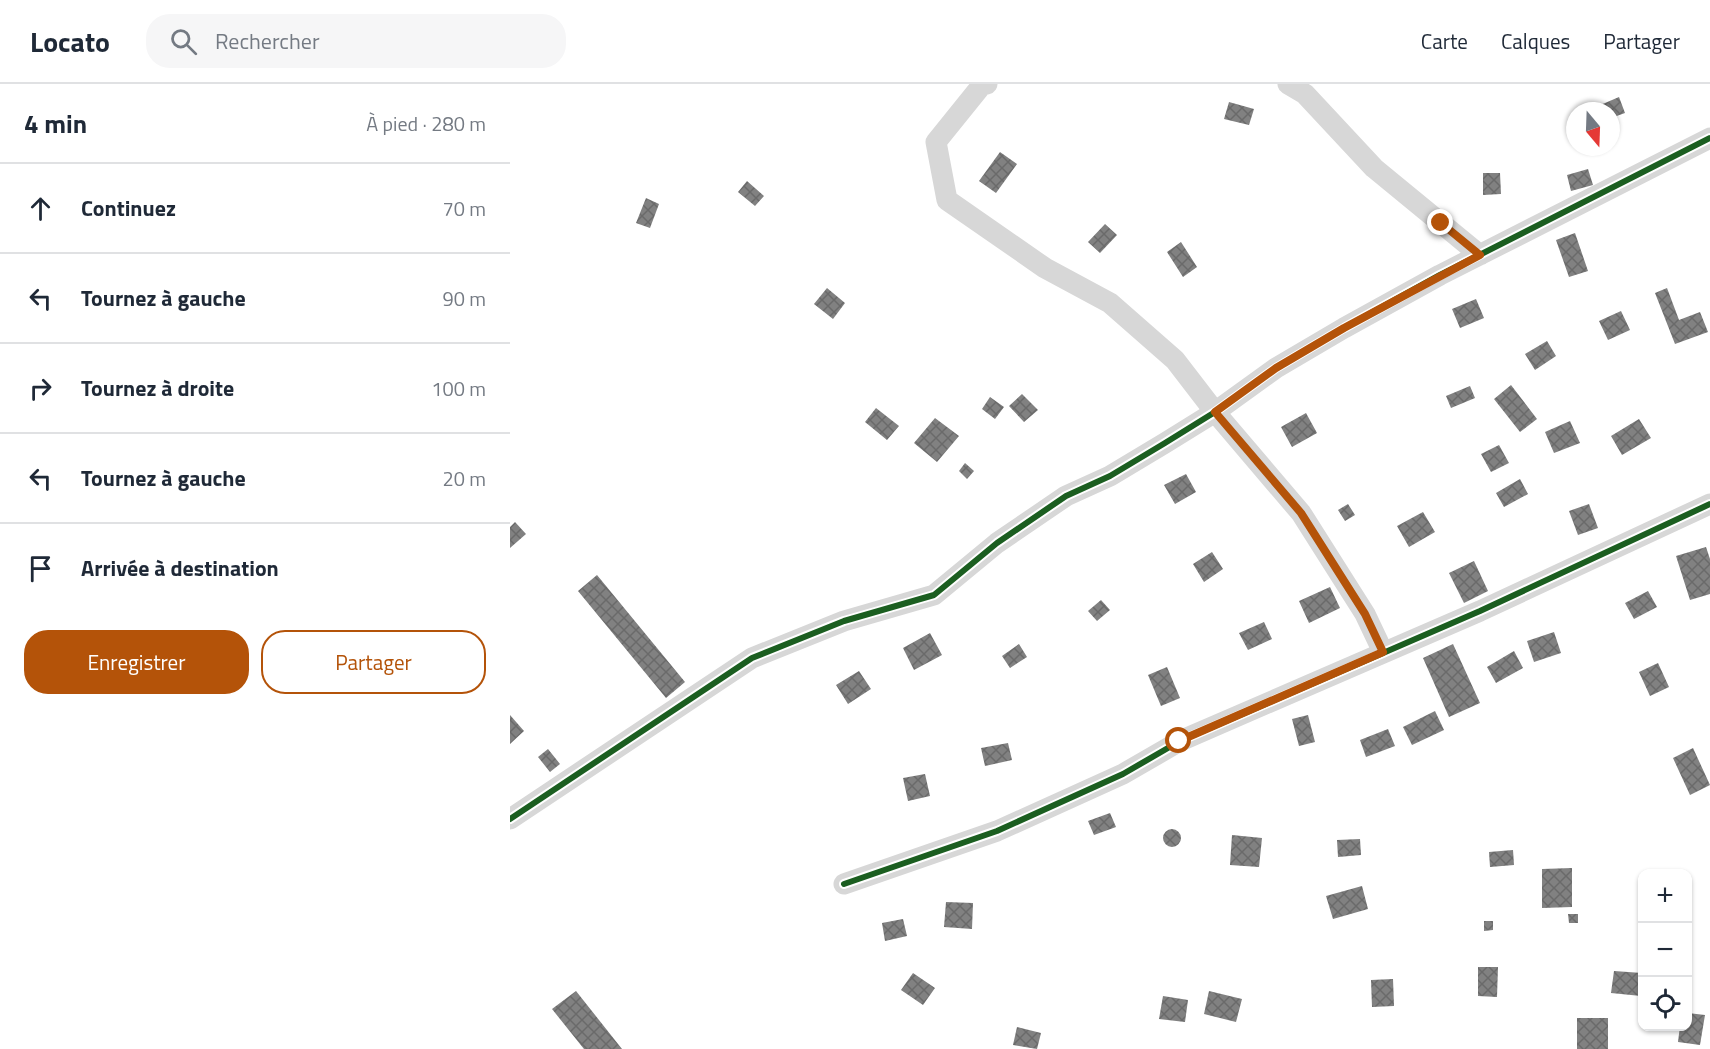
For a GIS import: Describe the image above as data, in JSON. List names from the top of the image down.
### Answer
{
  "north": "bottom",
  "page": {
    "header": "Locato",
    "search": "Rechercher",
    "nav": ["Carte", "Calques", "Partager"],
    "heading": ["4 min", "À pied · 280 m"],
    "list": [
      ["Continuez", "70 m"],
      ["Tournez à gauche", "90 m"],
      ["Tournez à droite", "100 m"],
      ["Tournez à gauche", "20 m"],
      "Arrivée à destination"
    ],
    "buttons": ["Enregistrer", "Partager"],
    "map_buttons": ["+", "−"]
  }
}
